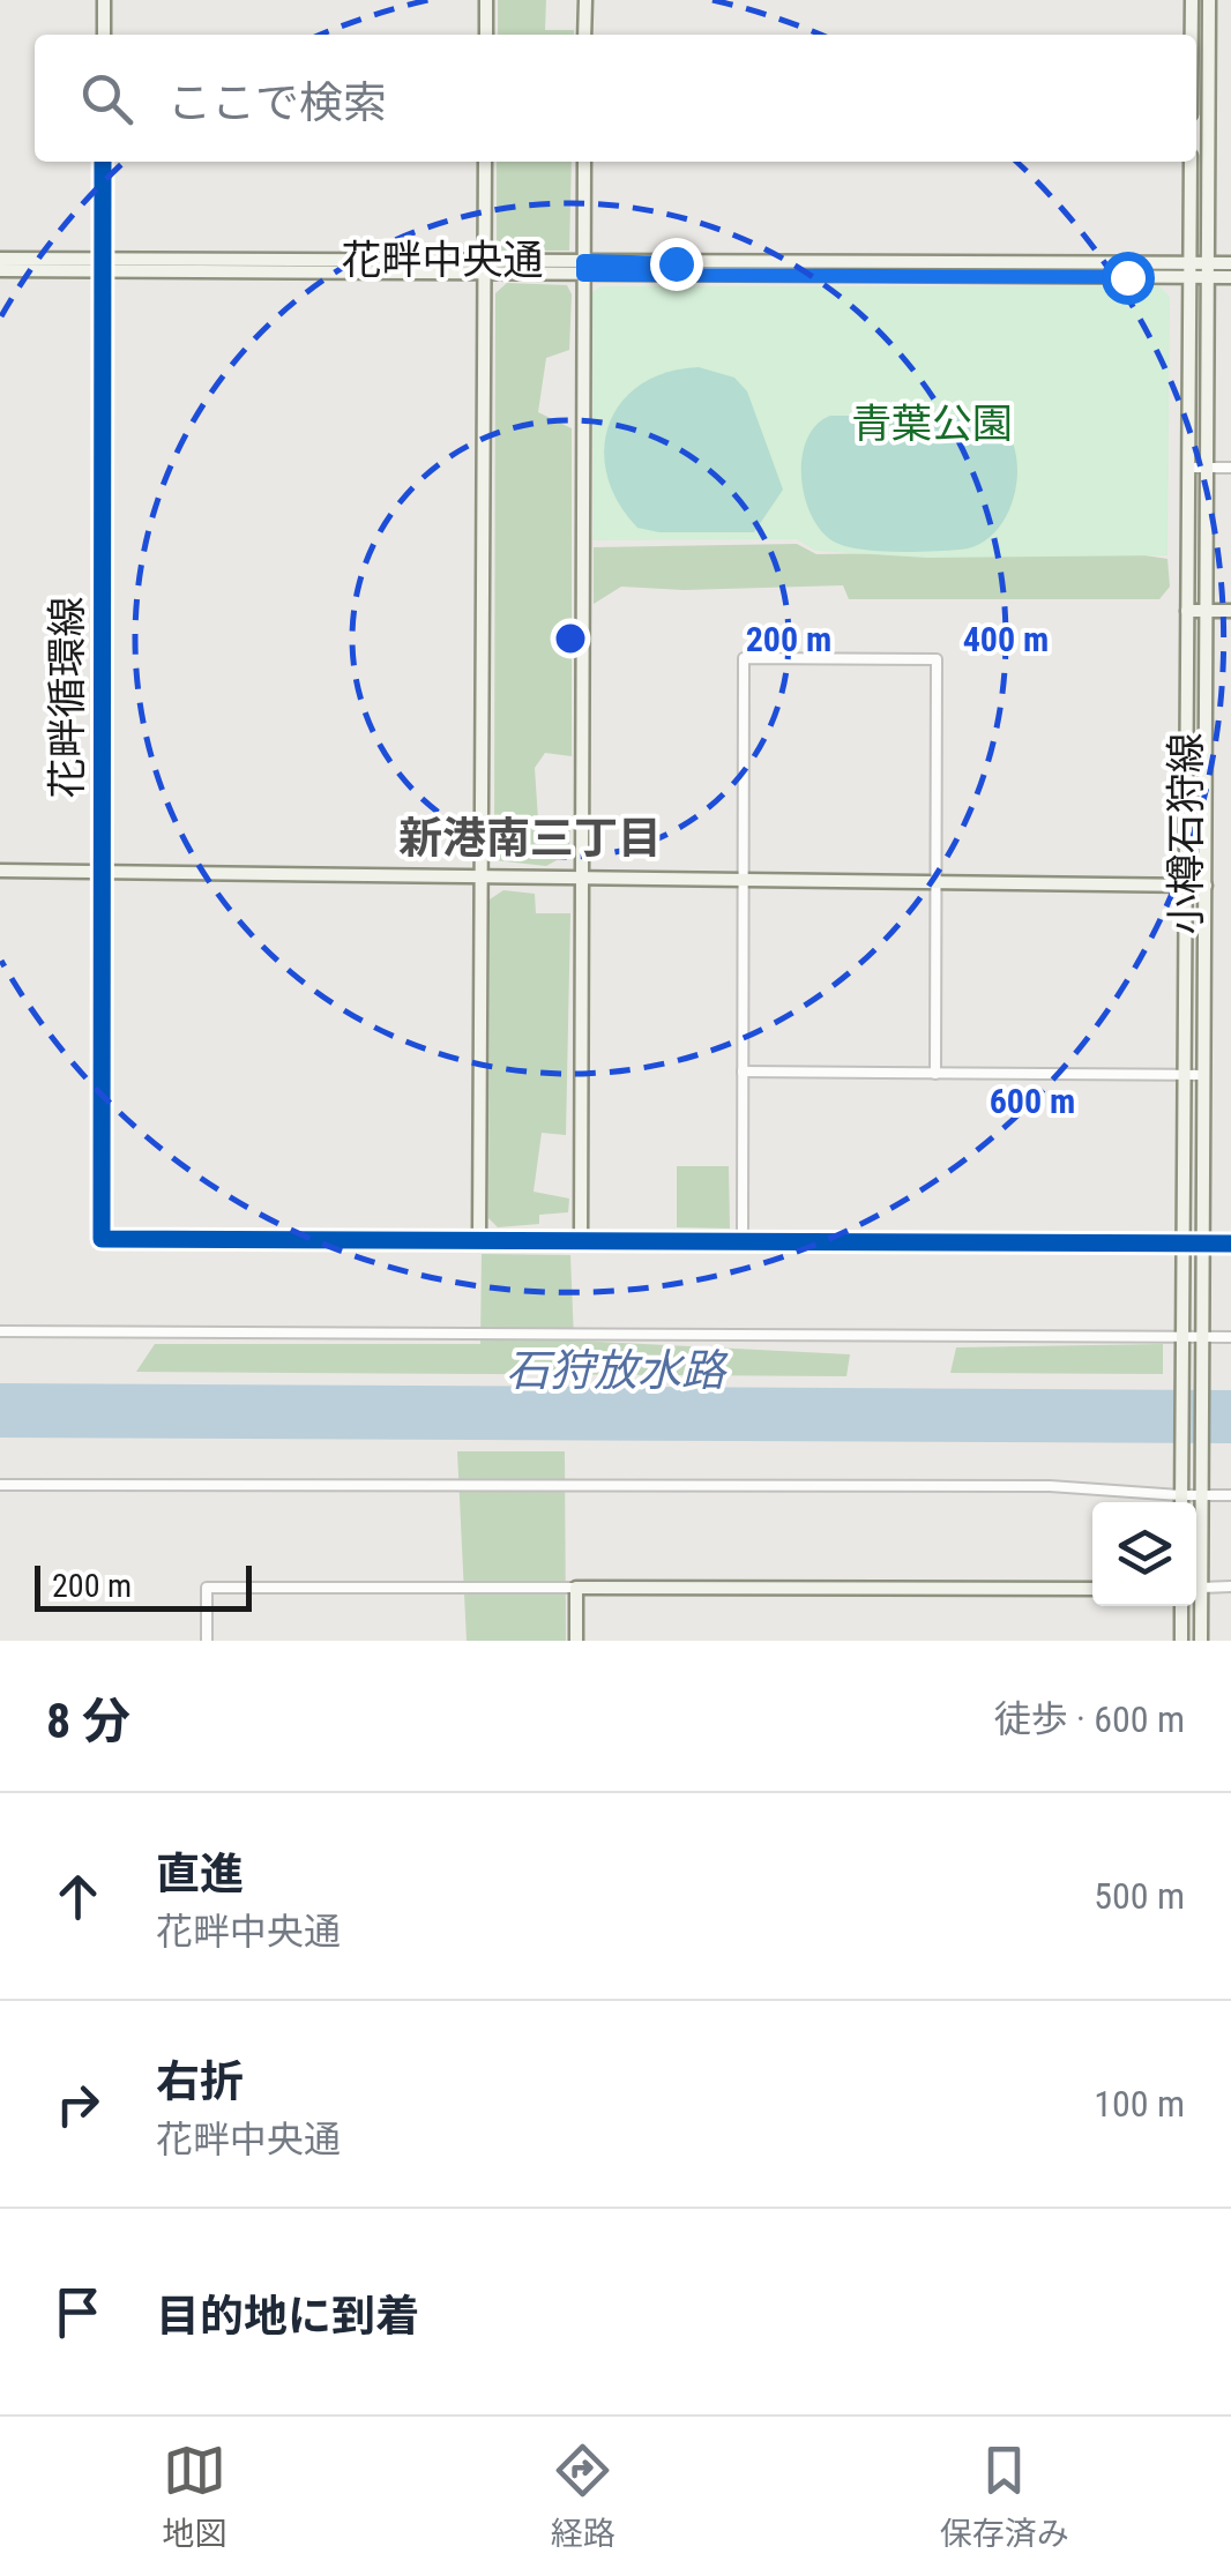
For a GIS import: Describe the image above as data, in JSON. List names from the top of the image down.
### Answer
{
  "streets": {
    "street": ["花畔中央通", "花畔循環線", "小樽石狩線"]
  },
  "crossings": [
    ["花畔中央通", "花畔循環線"],
    ["花畔中央通", "小樽石狩線"]
  ],
  "districts": ["新港南三丁目"],
  "water": ["石狩放水路"],
  "parks": ["青葉公園"],
  "scale_bar": "200 m",
  "page": {
    "search": "ここで検索",
    "scale": "200 m",
    "heading": ["8 分", "徒歩 · 600 m"],
    "list": [
      ["直進", "花畔中央通", "500 m"],
      ["右折", "花畔中央通", "100 m"],
      "目的地に到着"
    ],
    "nav": ["地図", "経路", "保存済み"]
  },
  "rings": ["200 m", "400 m", "600 m"]
}
